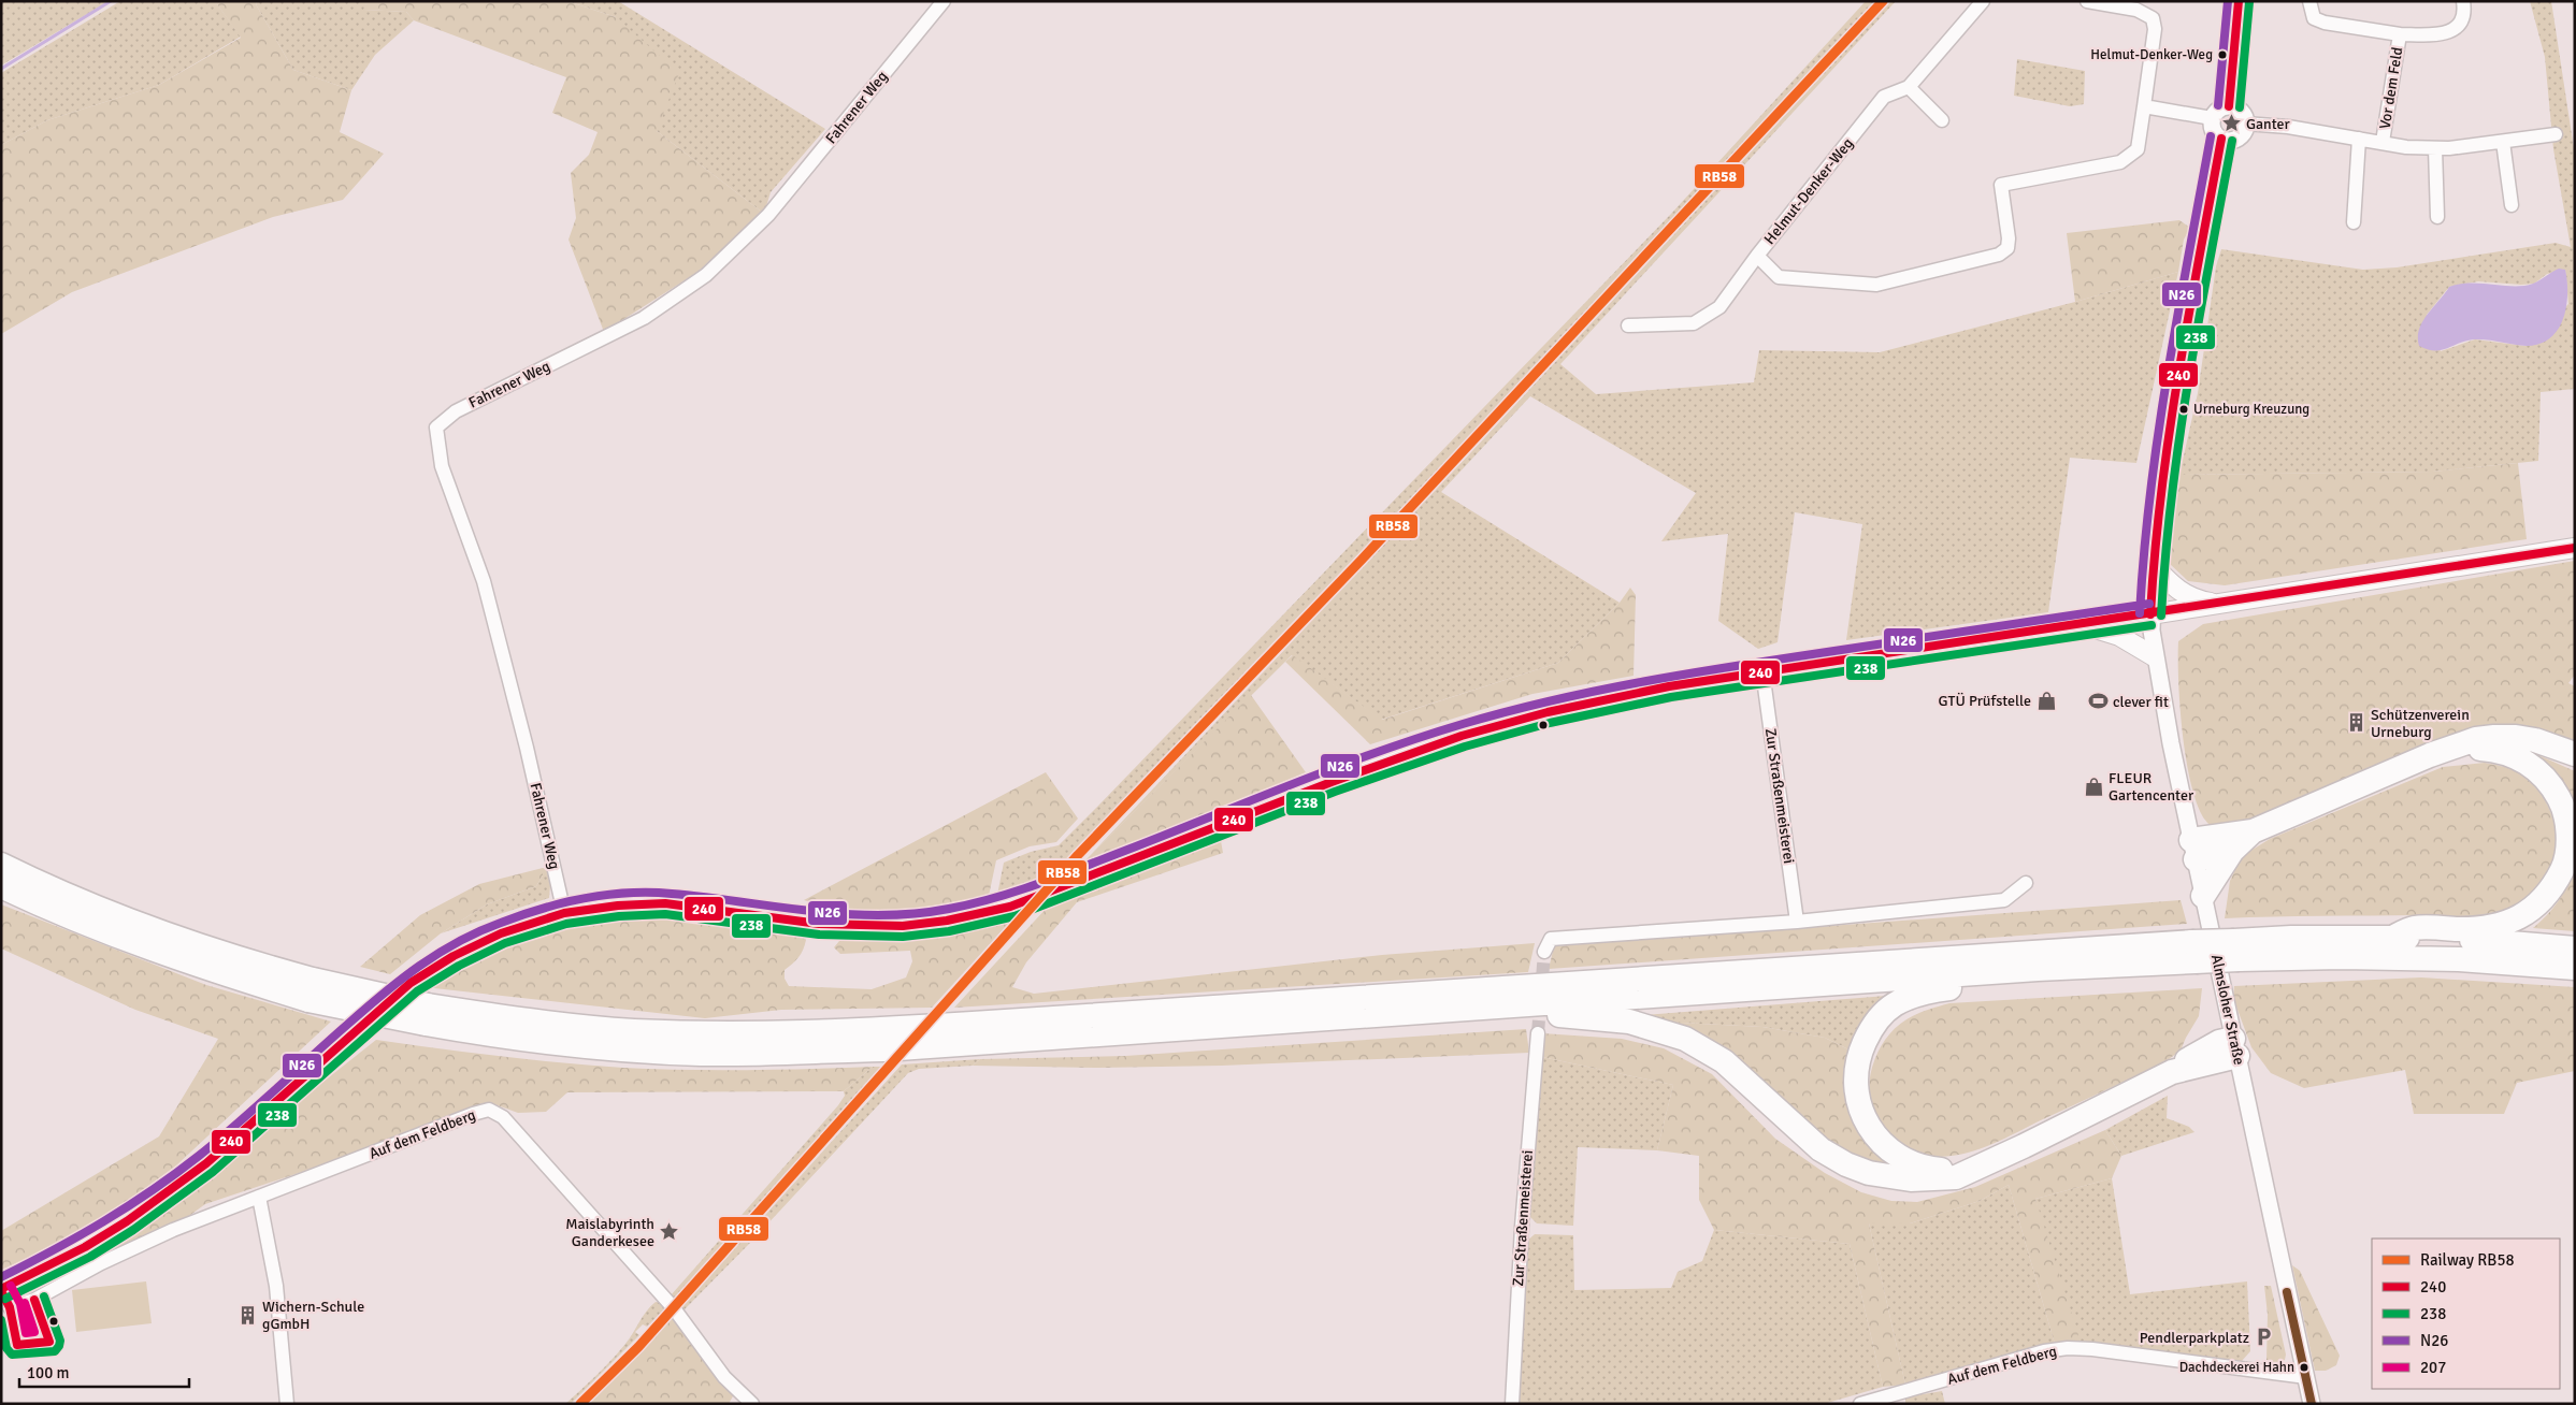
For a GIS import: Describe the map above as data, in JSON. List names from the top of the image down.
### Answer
{
  "streets": {
    "street": [
      "Vor dem Feld",
      "Fahrener Weg",
      "Helmut-Denker-Weg",
      "Zur Straßenmeisterei",
      "Almsloher Straße",
      "Auf dem Feldberg"
    ]
  },
  "crossings": [
    ["Almsloher Straße", "Auf dem Feldberg"]
  ],
  "places": {
    "other": ["Helmut-Denker-Weg", "Urneburg Kreuzung", "Dachdeckerei Hahn"],
    "place": ["Ganter", "Maislabyrinth Ganderkesee"],
    "shop": ["GTÜ Prüfstelle", "FLEUR Gartencenter"],
    "sports": ["clever fit"],
    "building": ["Schützenverein Urneburg", "Wichern-Schule gGmbH"],
    "parking": ["Pendlerparkplatz"]
  },
  "lines": [
    "rail line RB58",
    "transit line 240",
    "transit line N26",
    "transit line 238",
    "transit line 207"
  ],
  "legend": [
    "Railway RB58",
    "240",
    "238",
    "N26",
    "207"
  ],
  "scale_bar": "100 m"
}
